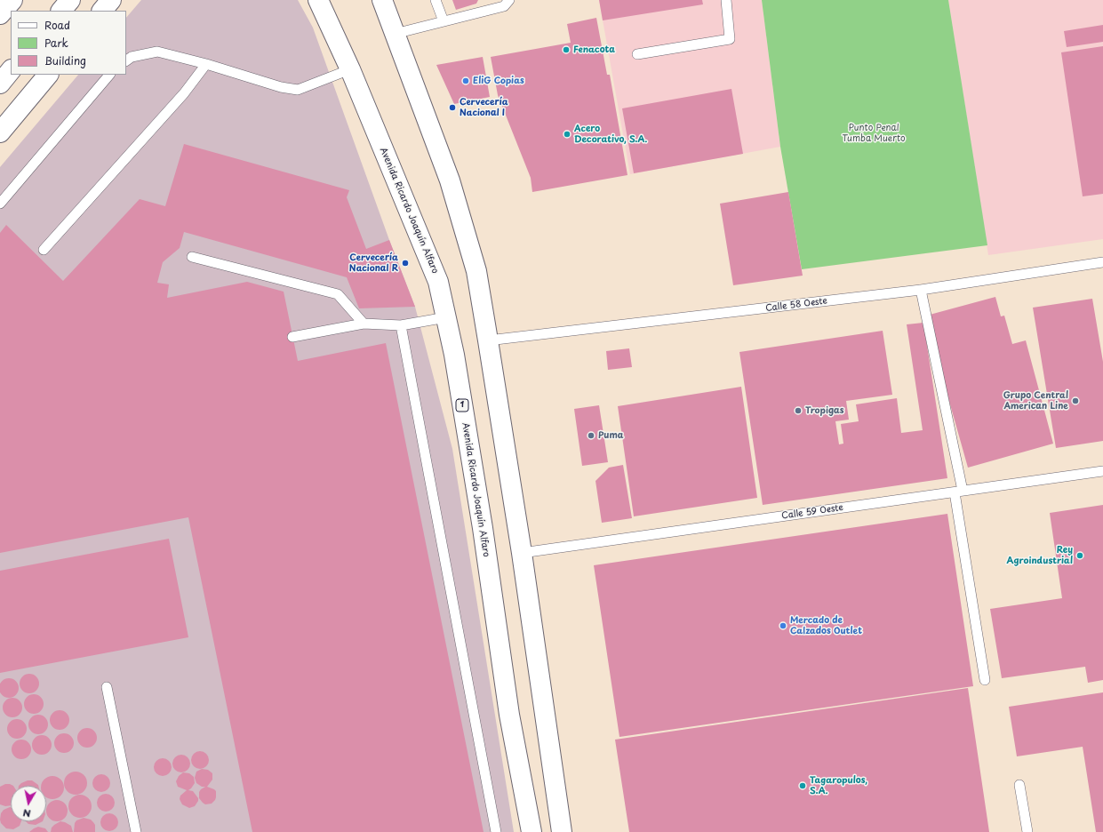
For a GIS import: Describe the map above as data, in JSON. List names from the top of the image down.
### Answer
{
  "streets": {
    "main road": ["Avenida Ricardo Joaquín Alfaro", "1"],
    "lane": ["Calle 58 Oeste", "Calle 59 Oeste"]
  },
  "parks": ["Punto Penal Tumba Muerto"],
  "places": [
    "Fenacota",
    "EliG Copias",
    "Cervecería Nacional I",
    "Acero Decorativo, S.A.",
    "Cervecería Nacional R",
    "Grupo Central American Line",
    "Tropigas",
    "Puma",
    "Rey Agroindustrial",
    "Mercado de Calzados Outlet",
    "Tagaropulos, S.A."
  ],
  "legend": ["Road", "Park", "Building"],
  "north": "bottom"
}
